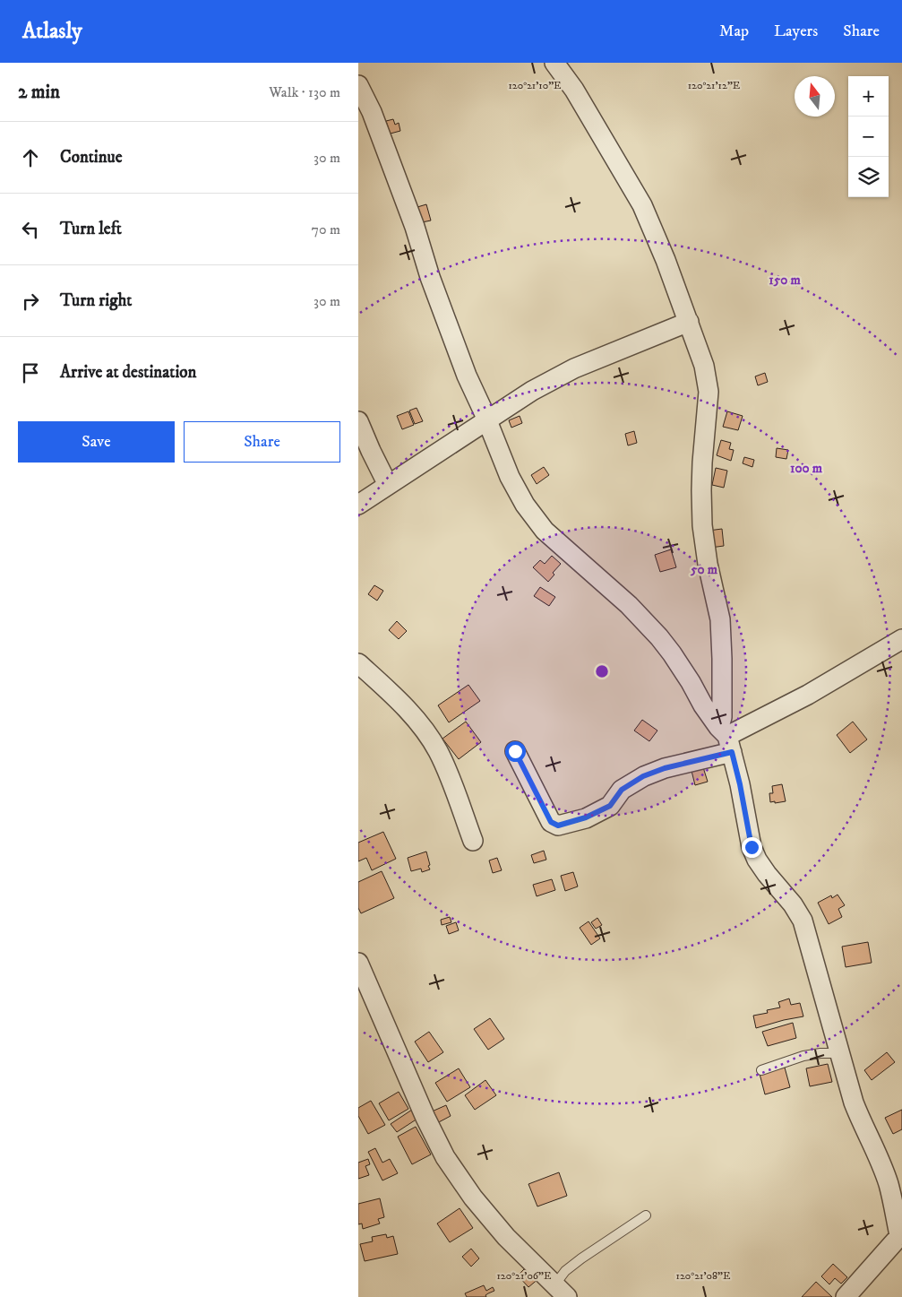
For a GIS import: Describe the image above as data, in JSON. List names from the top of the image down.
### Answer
{
  "north": "top",
  "page": {
    "header": "Atlasly",
    "nav": ["Map", "Layers", "Share"],
    "heading": ["2 min", "Walk · 130 m"],
    "map_buttons": ["+", "−"],
    "list": [
      ["Continue", "30 m"],
      ["Turn left", "70 m"],
      ["Turn right", "30 m"],
      "Arrive at destination"
    ],
    "buttons": ["Save", "Share"]
  },
  "coordinates": [
    "120°21'10\"E",
    "120°21'12\"E",
    "120°21'06\"E",
    "120°21'08\"E"
  ],
  "rings": ["150 m", "100 m", "50 m"]
}
